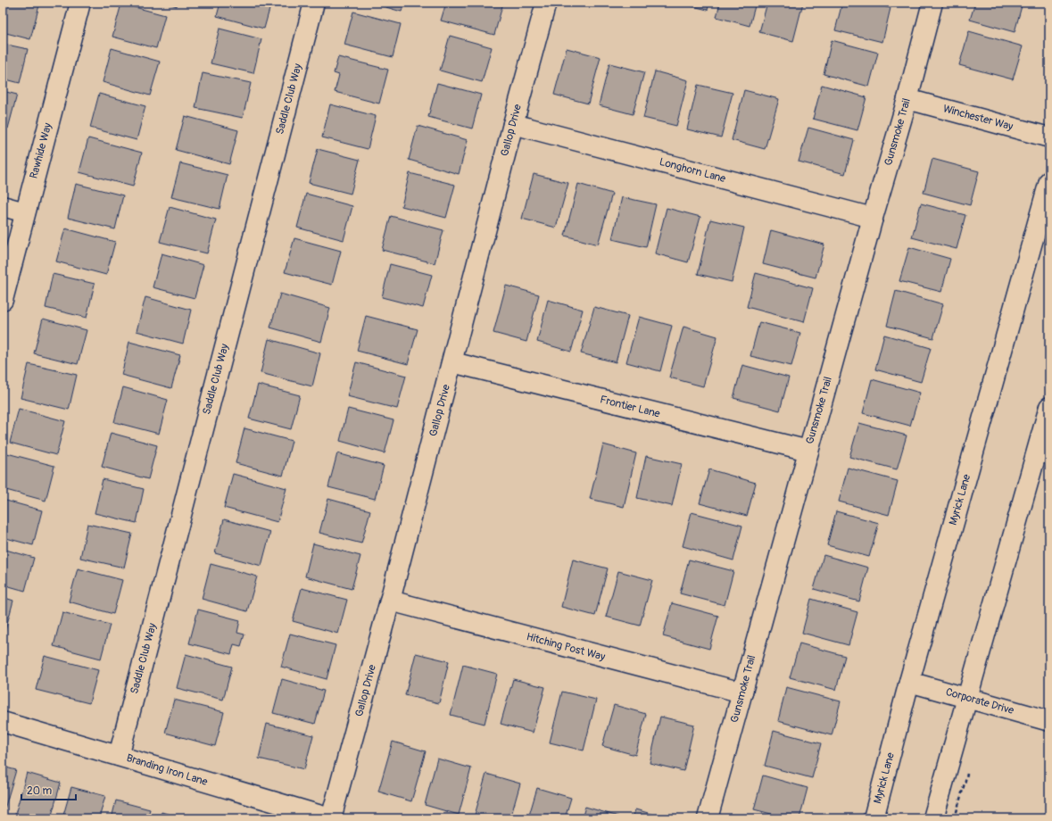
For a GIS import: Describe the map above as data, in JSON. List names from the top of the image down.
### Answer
{
  "streets": {
    "street": [
      "Saddle Club Way",
      "Winchester Way",
      "Gallop Drive",
      "Gunsmoke Trail",
      "Rawhide Way",
      "Longhorn Lane",
      "Frontier Lane",
      "Myrick Lane",
      "Hitching Post Way",
      "Corporate Drive",
      "Branding Iron Lane"
    ]
  },
  "crossings": [
    ["Saddle Club Way", "Branding Iron Lane"],
    ["Winchester Way", "Gunsmoke Trail"],
    ["Gallop Drive", "Longhorn Lane"],
    ["Gallop Drive", "Frontier Lane"],
    ["Gallop Drive", "Hitching Post Way"],
    ["Gallop Drive", "Branding Iron Lane"],
    ["Gunsmoke Trail", "Longhorn Lane"],
    ["Gunsmoke Trail", "Frontier Lane"],
    ["Gunsmoke Trail", "Hitching Post Way"],
    ["Myrick Lane", "Corporate Drive"]
  ],
  "scale_bar": "20 m"
}
